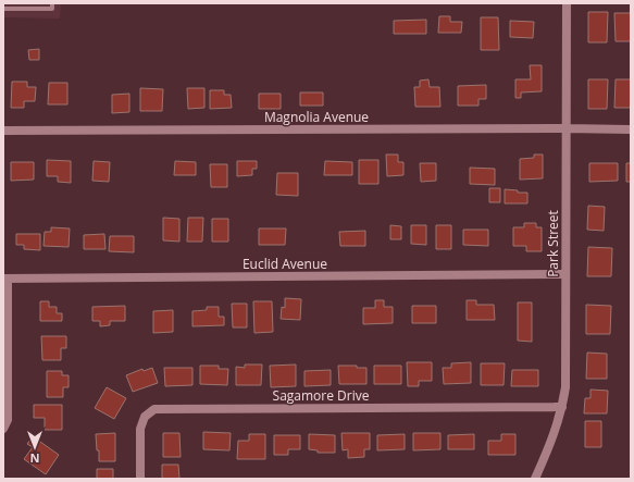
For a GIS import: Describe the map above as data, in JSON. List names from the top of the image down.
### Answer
{
  "streets": {
    "street": [
      "Magnolia Avenue",
      "Park Street",
      "Euclid Avenue",
      "Sagamore Drive"
    ]
  },
  "crossings": [
    ["Magnolia Avenue", "Park Street"],
    ["Park Street", "Euclid Avenue"],
    ["Park Street", "Sagamore Drive"]
  ],
  "north": "bottom"
}
